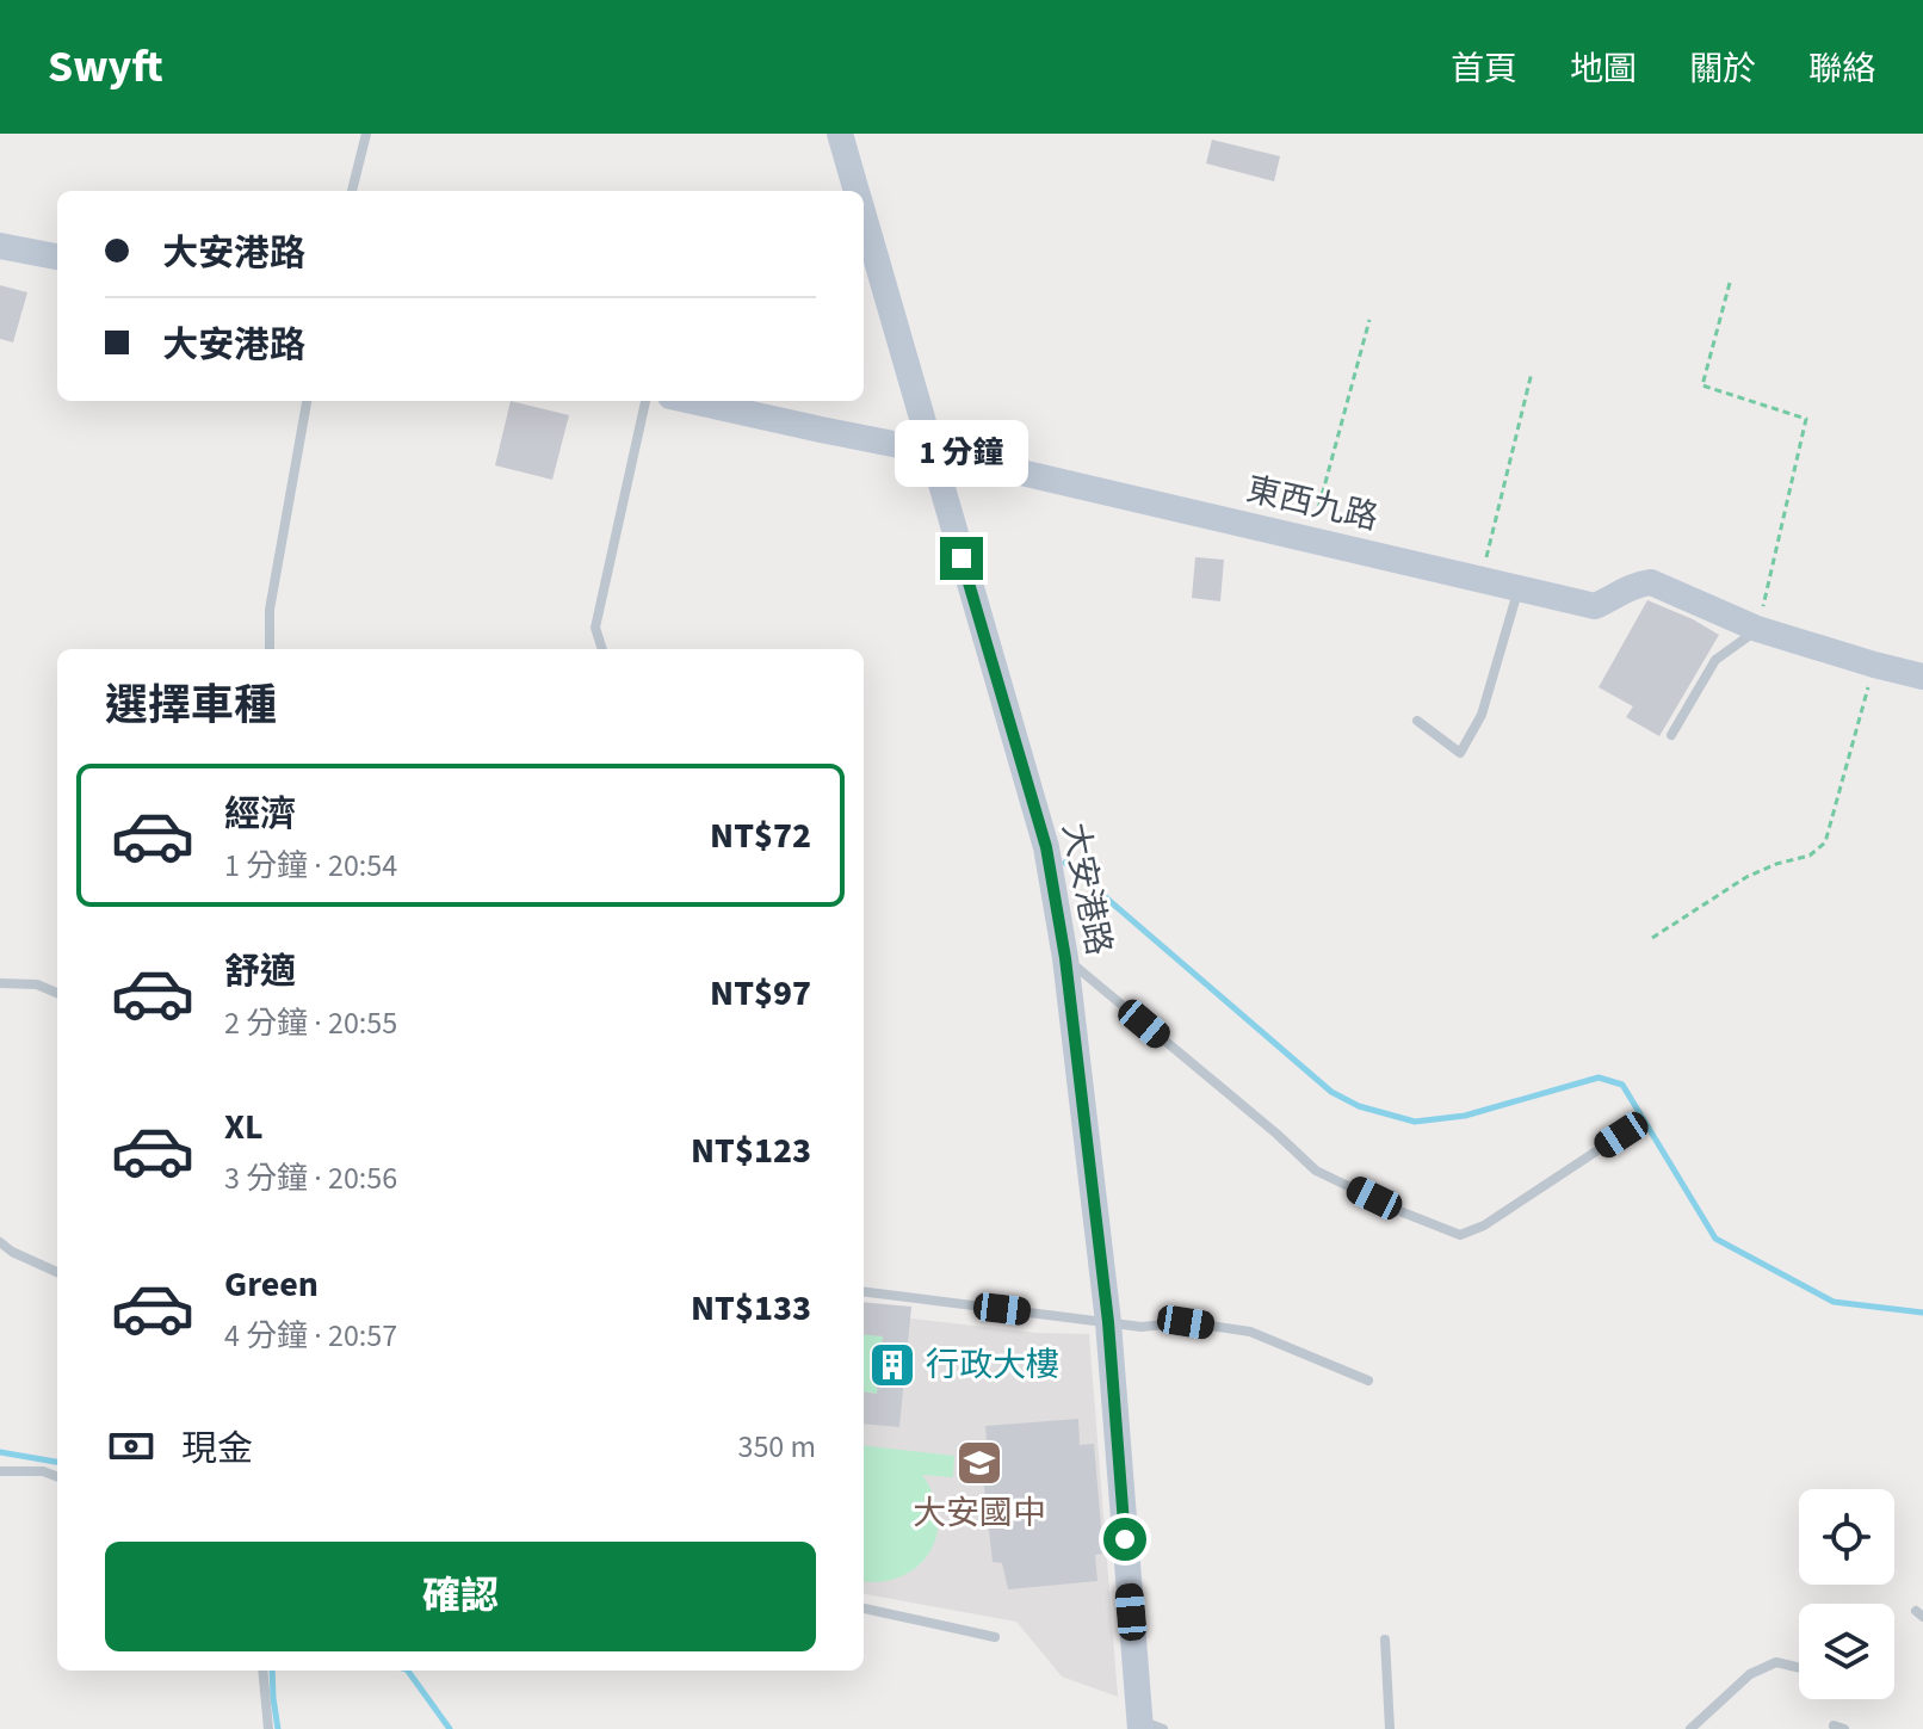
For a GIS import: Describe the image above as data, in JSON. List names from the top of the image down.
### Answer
{
  "streets": {
    "main road": ["東西九路", "大安港路"]
  },
  "crossings": [
    ["東西九路", "大安港路"]
  ],
  "places": {
    "building": ["行政大樓"],
    "school or university": ["大安國中"]
  },
  "page": {
    "header": "Swyft",
    "nav": [
      "首頁",
      "地圖",
      "關於",
      "聯絡"
    ],
    "banner": ["大安港路", "大安港路"],
    "bubble": "1 分鐘",
    "heading": "選擇車種",
    "list": [
      {
        "name": "經濟",
        "note": "1 分鐘 · 20:54",
        "value": "NT$72"
      },
      {
        "name": "舒適",
        "note": "2 分鐘 · 20:55",
        "value": "NT$97"
      },
      {
        "name": "XL",
        "note": "3 分鐘 · 20:56",
        "value": "NT$123"
      },
      {
        "name": "Green",
        "note": "4 分鐘 · 20:57",
        "value": "NT$133"
      }
    ],
    "pay": ["現金", "350 m"],
    "buttons": "確認"
  }
}
